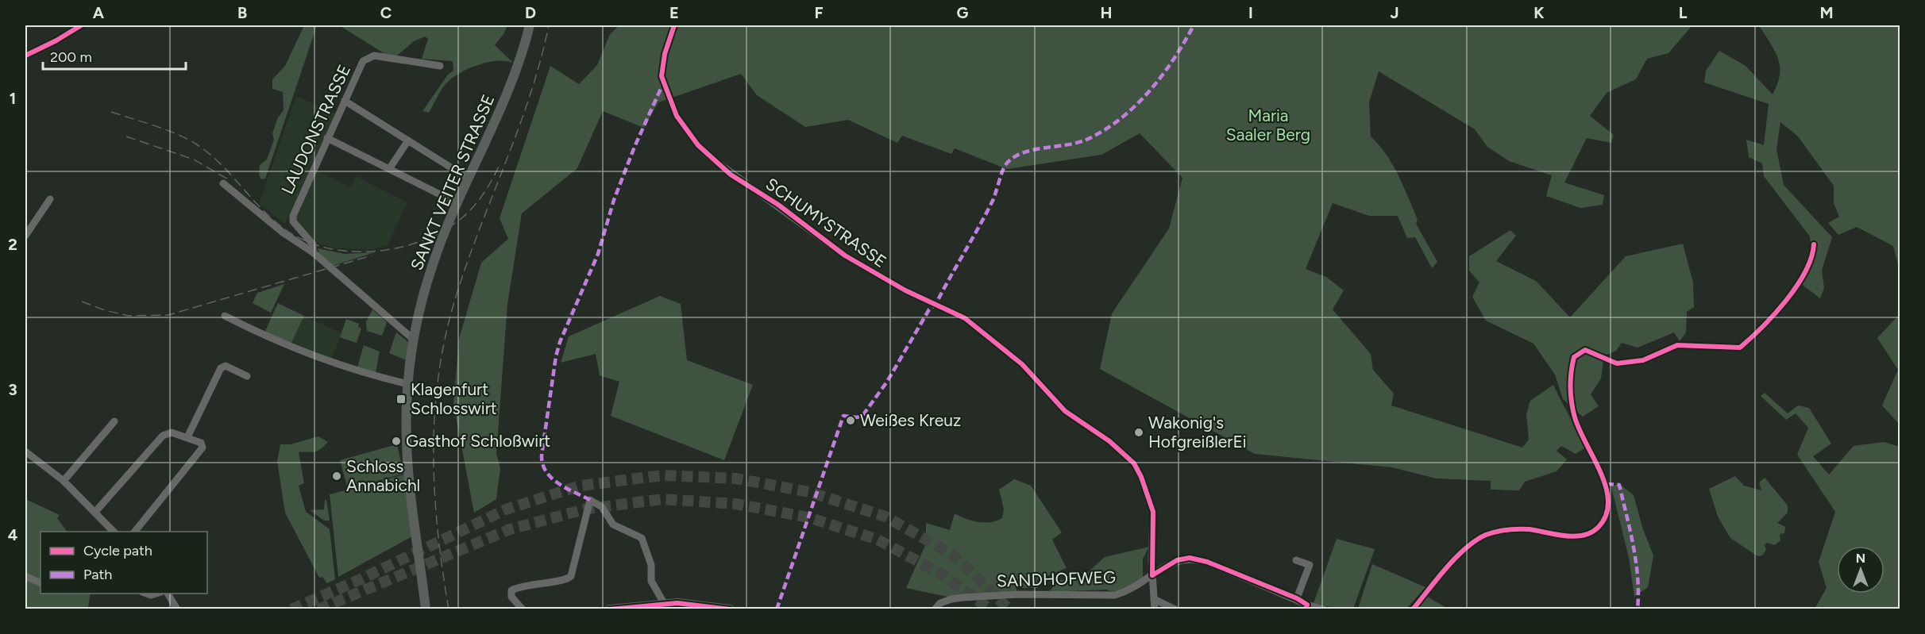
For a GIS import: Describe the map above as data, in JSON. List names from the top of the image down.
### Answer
{
  "streets": {
    "main road": ["SANKT VEITER STRASSE"],
    "street": ["LAUDONSTRASSE", "SCHUMYSTRASSE", "SANDHOFWEG"]
  },
  "crossings": [
    ["LAUDONSTRASSE", "SANKT VEITER STRASSE"],
    ["SCHUMYSTRASSE", "SANDHOFWEG"]
  ],
  "parks": ["Maria Saaler Berg"],
  "places": {
    "transit": ["Klagenfurt Schlosswirt"],
    "other": [
      "Weißes Kreuz",
      "Wakonig's HofgreißlerEi",
      "Gasthof Schloßwirt",
      "Schloss Annabichl"
    ]
  },
  "legend": ["Cycle path", "Path"],
  "scale_bar": "200 m",
  "north": "top",
  "grid": {
    "columns": [
      "A",
      "B",
      "C",
      "D",
      "E",
      "F",
      "G",
      "H",
      "I",
      "J",
      "K",
      "L",
      "M"
    ],
    "rows": [
      "1",
      "2",
      "3",
      "4"
    ]
  }
}
